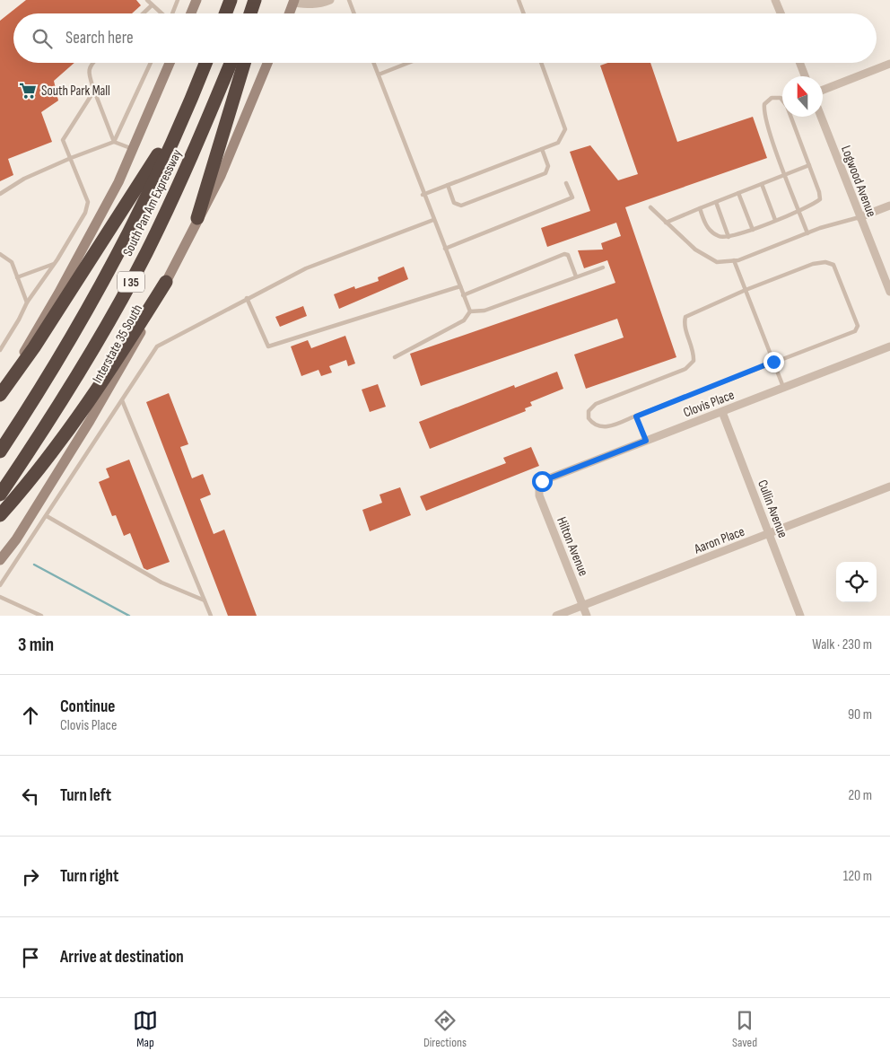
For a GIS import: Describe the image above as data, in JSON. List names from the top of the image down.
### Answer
{
  "streets": {
    "highway": ["South Pan Am Expressway", "I 35"],
    "main road": ["Interstate 35 South"],
    "street": [
      "Logwood Avenue",
      "Clovis Place",
      "Cullin Avenue",
      "Aaron Place",
      "Hilton Avenue"
    ]
  },
  "crossings": [
    ["Clovis Place", "Cullin Avenue"],
    ["Clovis Place", "Hilton Avenue"],
    ["Cullin Avenue", "Aaron Place"],
    ["Aaron Place", "Hilton Avenue"]
  ],
  "places": {
    "supermarket": ["South Park Mall"]
  },
  "north": "top",
  "page": {
    "search": "Search here",
    "heading": ["3 min", "Walk · 230 m"],
    "list": [
      ["Continue", "Clovis Place", "90 m"],
      ["Turn left", "20 m"],
      ["Turn right", "120 m"],
      "Arrive at destination"
    ],
    "nav": ["Map", "Directions", "Saved"]
  }
}
